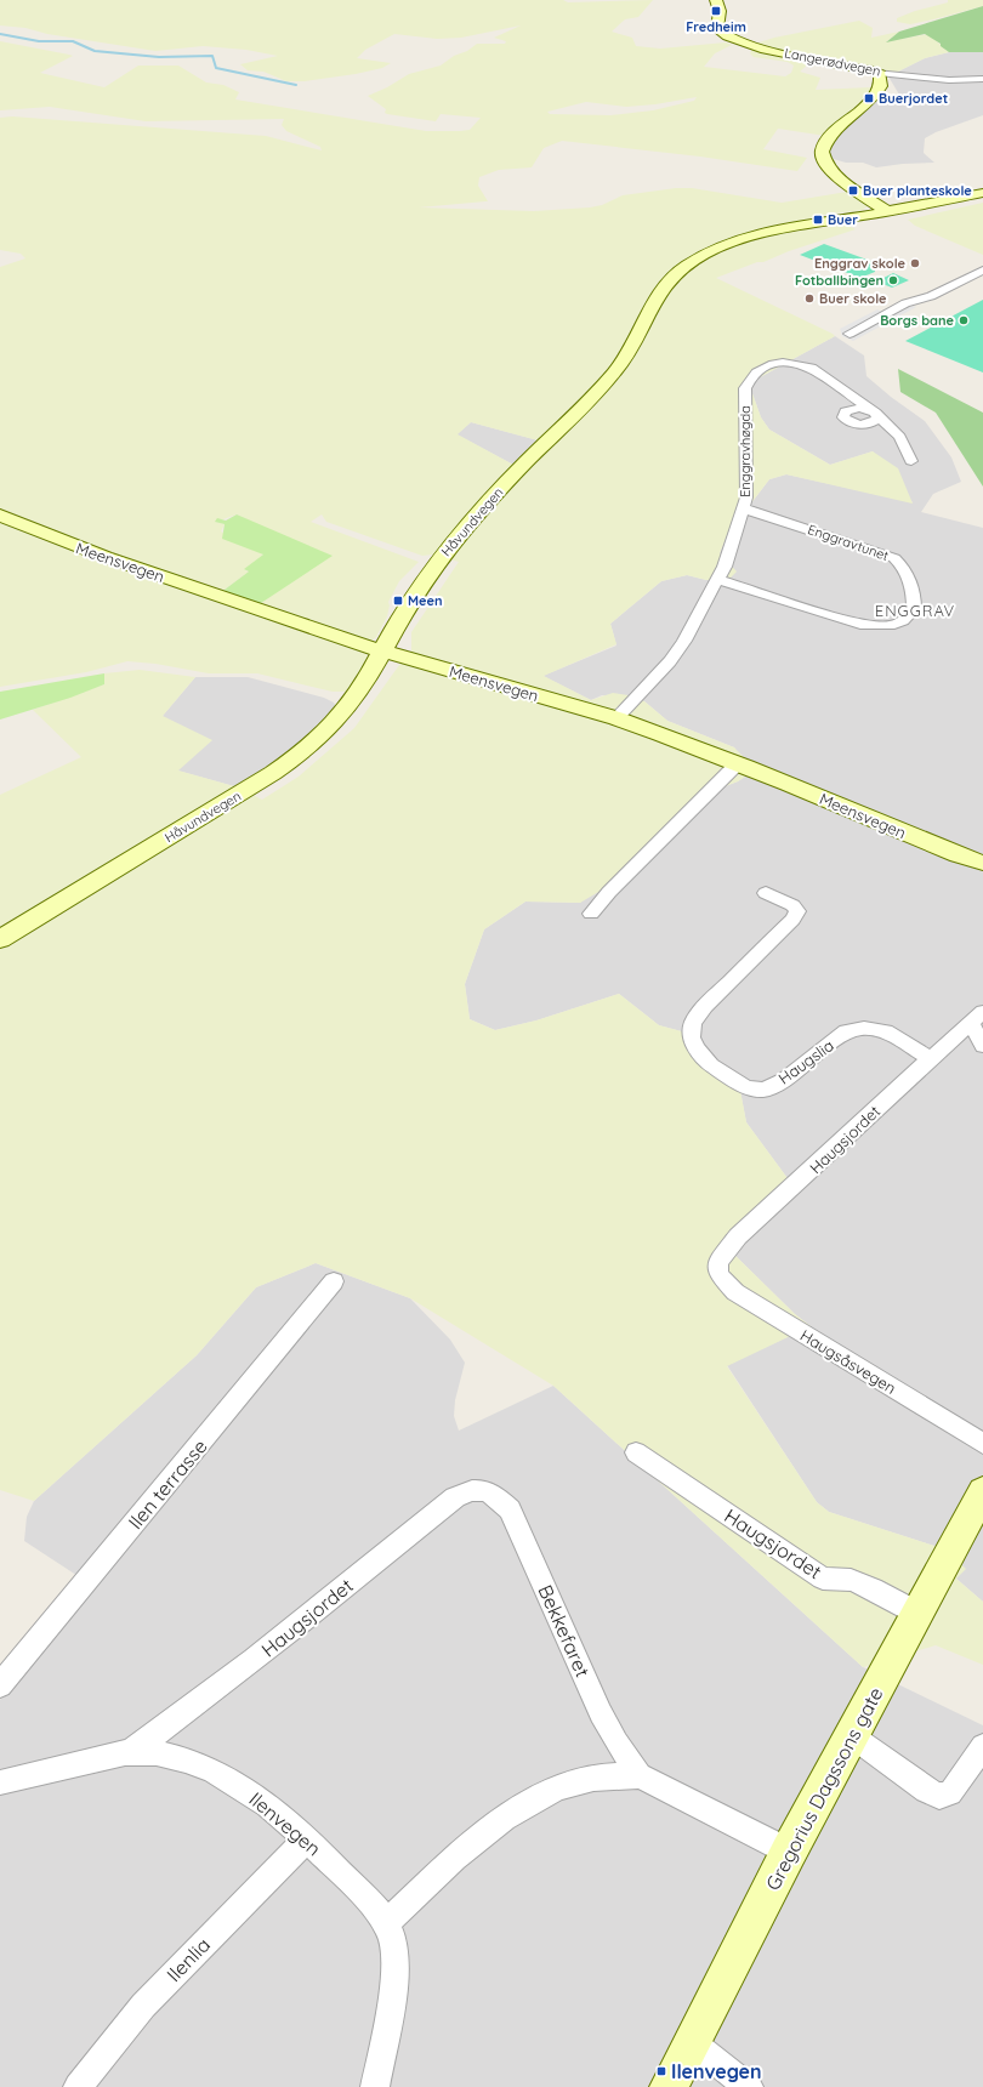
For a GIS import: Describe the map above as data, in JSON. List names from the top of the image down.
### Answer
{
  "streets": {
    "main road": [
      "Langerødvegen",
      "Håvundvegen",
      "Meensvegen",
      "Gregorius Dagssons gate"
    ],
    "street": [
      "Enggravhøgda",
      "Enggravtunet",
      "Haugslia",
      "Haugsjordet",
      "Haugsåsvegen",
      "Ilen terrasse",
      "Bekkefaret",
      "Ilenvegen",
      "Ilenlia"
    ]
  },
  "crossings": [
    ["Enggravhøgda", "Enggravtunet"],
    ["Enggravhøgda", "Meensvegen"],
    ["Håvundvegen", "Meensvegen"],
    ["Haugslia", "Haugsjordet"],
    ["Haugsjordet", "Haugsåsvegen"],
    ["Haugsjordet", "Bekkefaret"],
    ["Haugsjordet", "Gregorius Dagssons gate"],
    ["Haugsjordet", "Ilenvegen"],
    ["Bekkefaret", "Gregorius Dagssons gate"],
    ["Bekkefaret", "Ilenvegen"],
    ["Ilenvegen", "Ilenlia"]
  ],
  "districts": ["ENGGRAV"],
  "places": {
    "transit": [
      "Fredheim",
      "Buerjordet",
      "Buer planteskole",
      "Buer",
      "Meen",
      "Ilenvegen"
    ],
    "other": [
      "Enggrav skole",
      "Fotballbingen",
      "Buer skole",
      "Borgs bane"
    ]
  }
}
